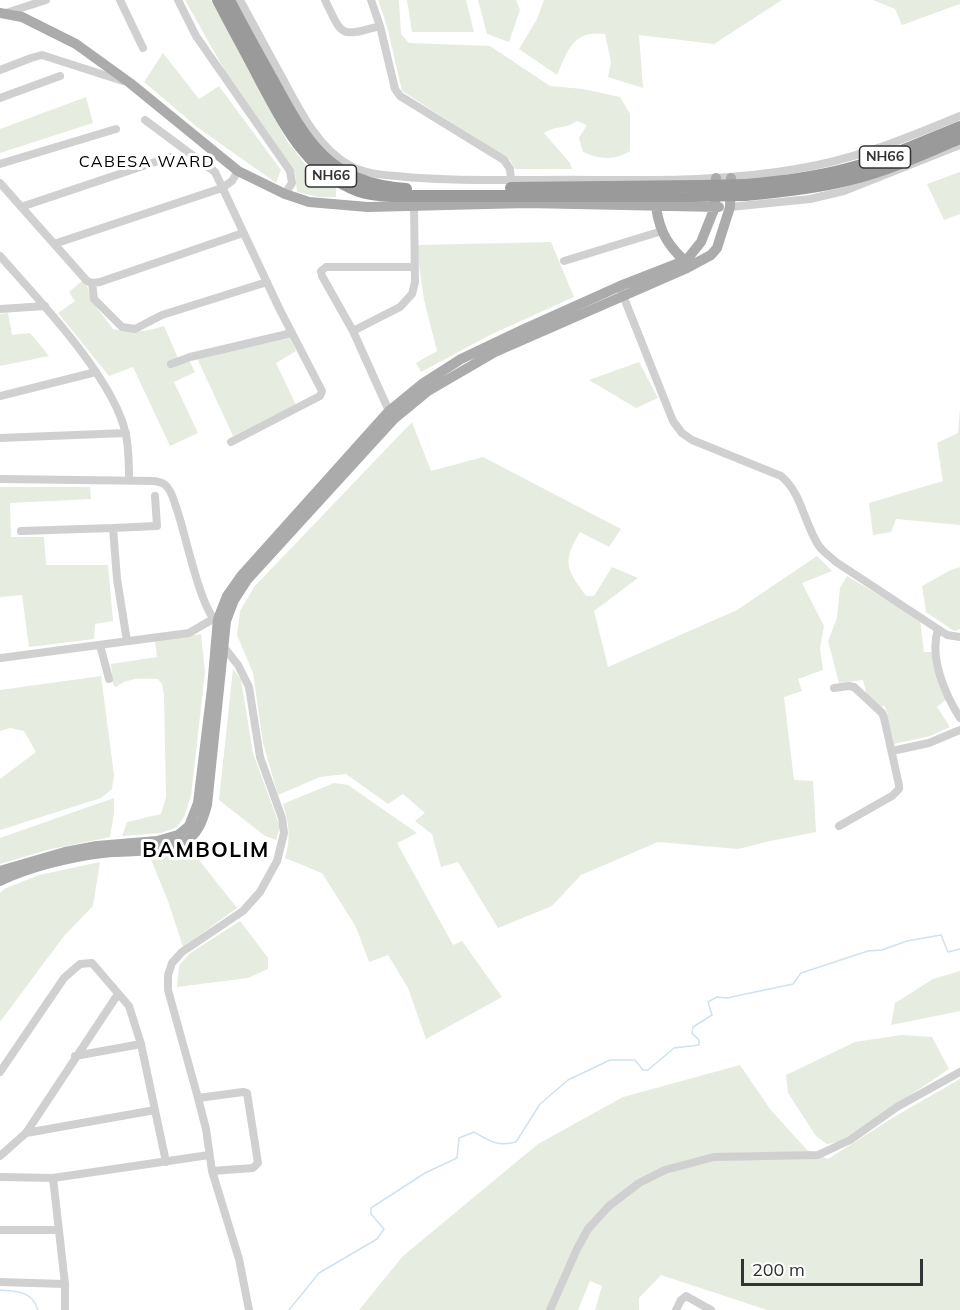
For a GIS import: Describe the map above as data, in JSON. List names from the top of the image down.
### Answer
{
  "streets": {
    "highway": ["NH66"]
  },
  "districts": ["CABESA WARD", "BAMBOLIM"],
  "scale_bar": "200 m"
}
